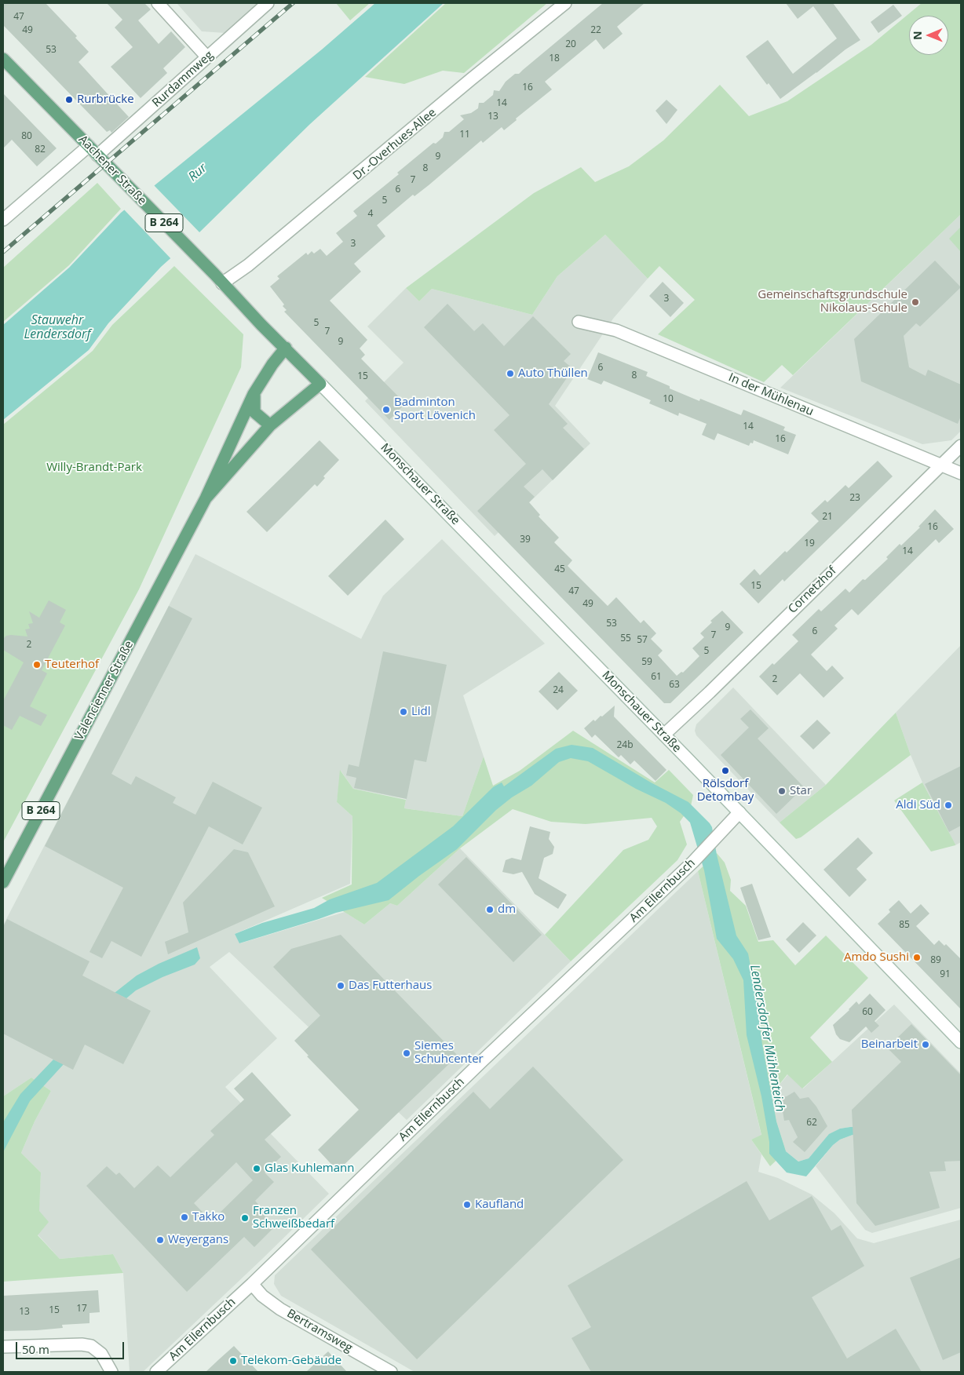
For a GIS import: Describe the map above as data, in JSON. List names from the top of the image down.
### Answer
{
  "streets": {
    "main road": ["Aachener Straße", "B 264", "Valencienner Straße"],
    "street": [
      "Rurdammweg",
      "Dr.-Overhues-Allee",
      "In der Mühlenau",
      "Monschauer Straße",
      "Cornetzhof",
      "Am Ellernbusch",
      "Bertramsweg"
    ]
  },
  "crossings": [
    ["Rurdammweg", "Aachener Straße"],
    ["Dr.-Overhues-Allee", "Aachener Straße"],
    ["Aachener Straße", "Monschauer Straße"],
    ["Aachener Straße", "Valencienner Straße"],
    ["In der Mühlenau", "Cornetzhof"],
    ["Monschauer Straße", "Cornetzhof"],
    ["Monschauer Straße", "Valencienner Straße"],
    ["Monschauer Straße", "Am Ellernbusch"],
    ["Am Ellernbusch", "Bertramsweg"]
  ],
  "water": ["Rur", "Stauwehr Lendersdorf", "Lendersdorfer Mühlenteich"],
  "parks": ["Willy-Brandt-Park"],
  "places": [
    "Rurbrücke",
    "Gemeinschaftsgrundschule Nikolaus-Schule",
    "Auto Thüllen",
    "Badminton Sport Lövenich",
    "Teuterhof",
    "Lidl",
    "Rölsdorf Detombay",
    "Star",
    "Aldi Süd",
    "dm",
    "Amdo Sushi",
    "Das Futterhaus",
    "Beinarbeit",
    "Siemes Schuhcenter",
    "Glas Kuhlemann",
    "Kaufland",
    "Takko",
    "Franzen Schweißbedarf",
    "Weyergans",
    "Telekom-Gebäude"
  ],
  "house_numbers": [
    "47",
    "49",
    "22",
    "20",
    "53",
    "18",
    "16",
    "14",
    "13",
    "11",
    "80",
    "82",
    "9",
    "8",
    "7",
    "6",
    "5",
    "4",
    "3",
    "3",
    "5",
    "7",
    "9",
    "6",
    "8",
    "15",
    "10",
    "14",
    "16",
    "23",
    "21",
    "16",
    "39",
    "19",
    "14",
    "45",
    "15",
    "47",
    "49",
    "53",
    "9",
    "6",
    "7",
    "55",
    "57",
    "2",
    "5",
    "59",
    "61",
    "2",
    "63",
    "24",
    "24b",
    "85",
    "89",
    "91",
    "60",
    "62",
    "17",
    "15",
    "13"
  ],
  "scale_bar": "50 m",
  "north": "left"
}
